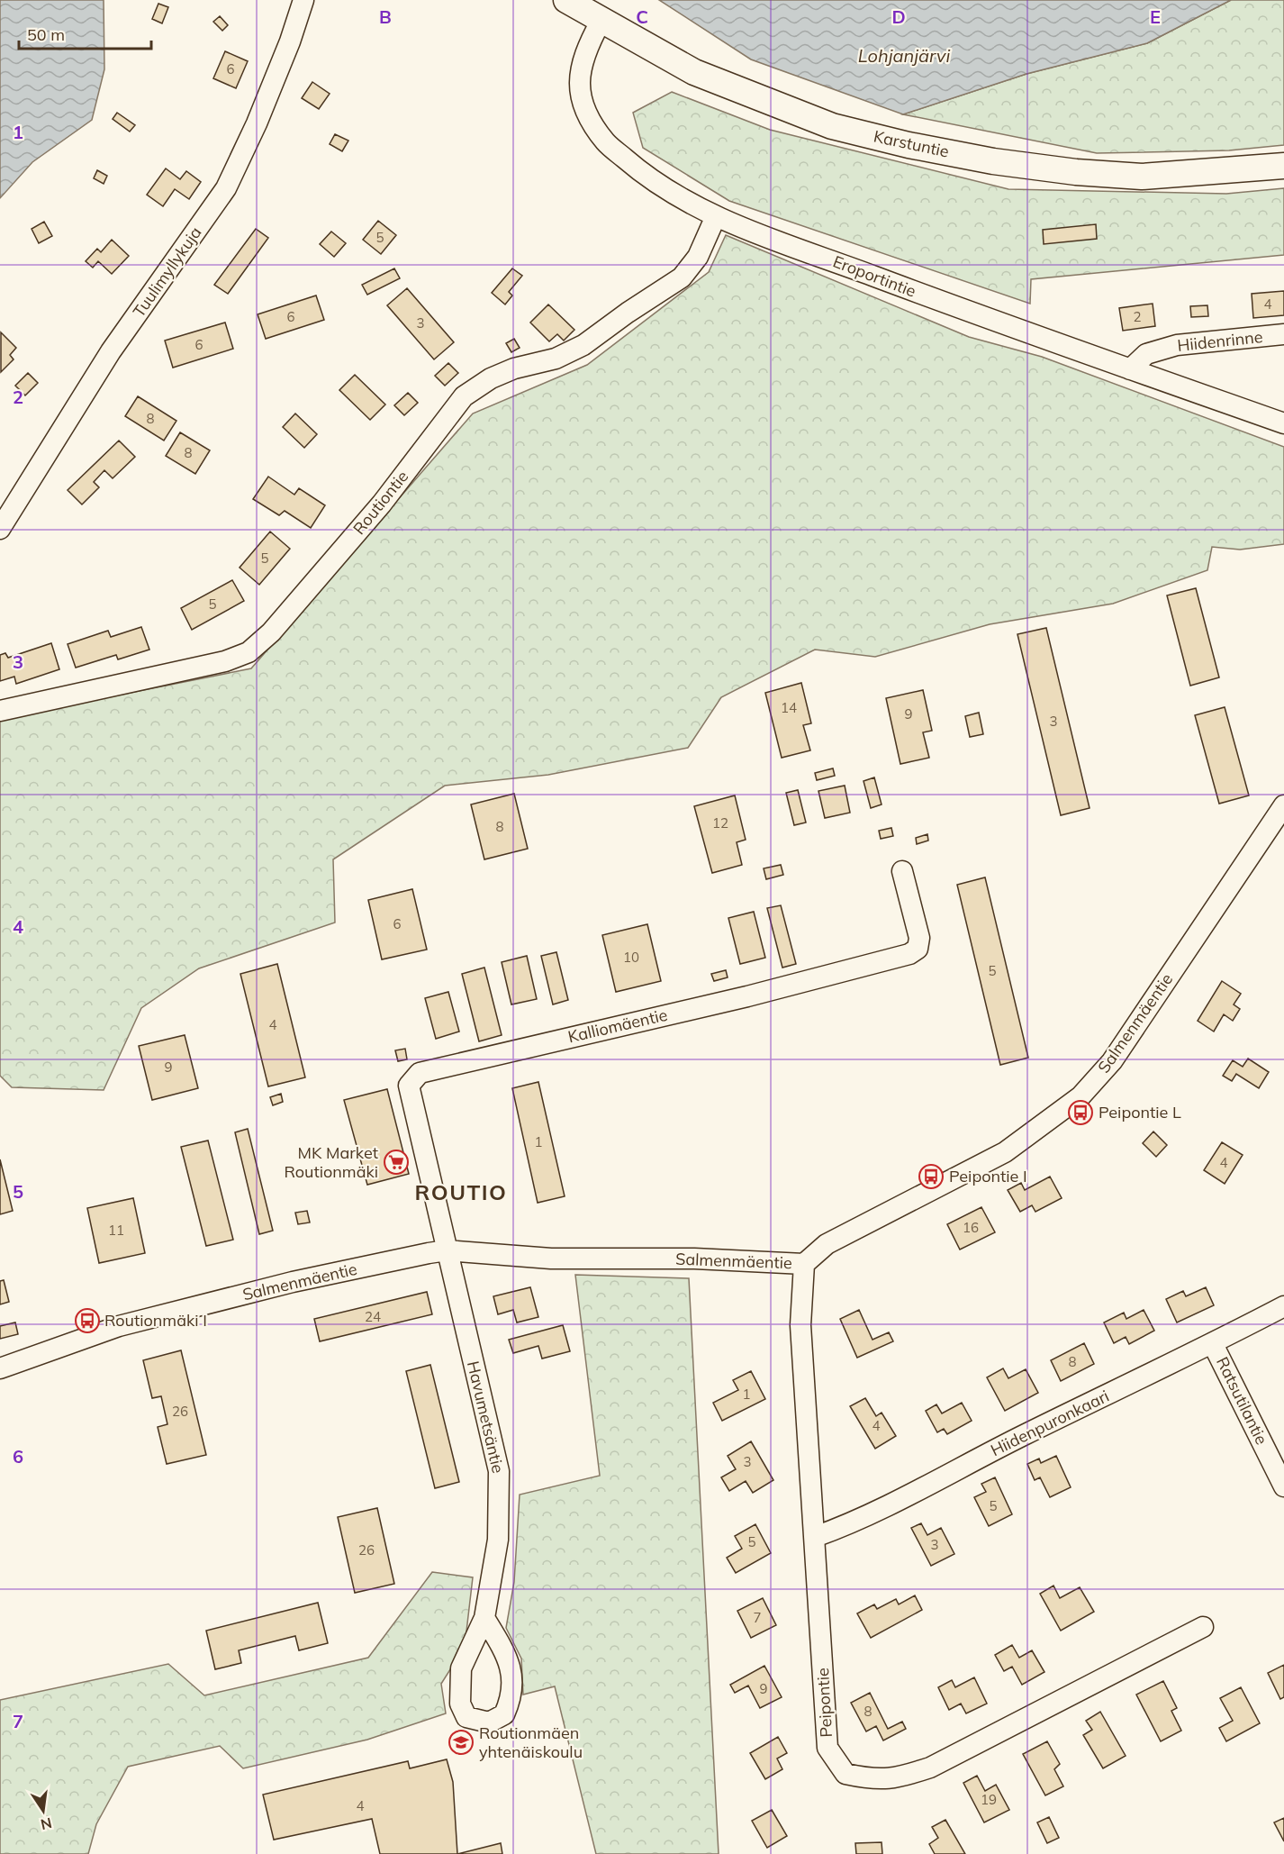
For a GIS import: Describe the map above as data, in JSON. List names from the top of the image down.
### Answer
{
  "streets": {
    "main road": ["Karstuntie"],
    "street": [
      "Tuulimyllykuja",
      "Eroportintie",
      "Hiidenrinne",
      "Routiontie",
      "Salmenmäentie",
      "Kalliomäentie",
      "Ratsutilantie",
      "Havumetsäntie",
      "Hiidenpuronkaari",
      "Peipontie"
    ]
  },
  "crossings": [
    ["Karstuntie", "Eroportintie"],
    ["Eroportintie", "Hiidenrinne"],
    ["Eroportintie", "Routiontie"],
    ["Salmenmäentie", "Kalliomäentie"],
    ["Salmenmäentie", "Havumetsäntie"],
    ["Salmenmäentie", "Peipontie"],
    ["Kalliomäentie", "Havumetsäntie"],
    ["Ratsutilantie", "Hiidenpuronkaari"],
    ["Hiidenpuronkaari", "Peipontie"]
  ],
  "districts": ["ROUTIO"],
  "water": ["Lohjanjärvi"],
  "places": {
    "bus stop": ["Peipontie L", "Peipontie I", "Routionmäki I"],
    "supermarket": ["MK Market Routionmäki"],
    "school or university": ["Routionmäen yhtenäiskoulu"]
  },
  "house_numbers": [
    "6",
    "5",
    "4",
    "6",
    "2",
    "3",
    "6",
    "8",
    "8",
    "5",
    "5",
    "14",
    "9",
    "3",
    "12",
    "8",
    "6",
    "10",
    "5",
    "4",
    "9",
    "1",
    "4",
    "16",
    "11",
    "24",
    "8",
    "1",
    "26",
    "4",
    "3",
    "5",
    "5",
    "3",
    "26",
    "7",
    "9",
    "8",
    "19",
    "4"
  ],
  "scale_bar": "50 m",
  "north": "bottom",
  "grid": {
    "columns": [
      "B",
      "C",
      "D",
      "E"
    ],
    "rows": [
      "1",
      "2",
      "3",
      "4",
      "5",
      "6",
      "7"
    ]
  }
}
